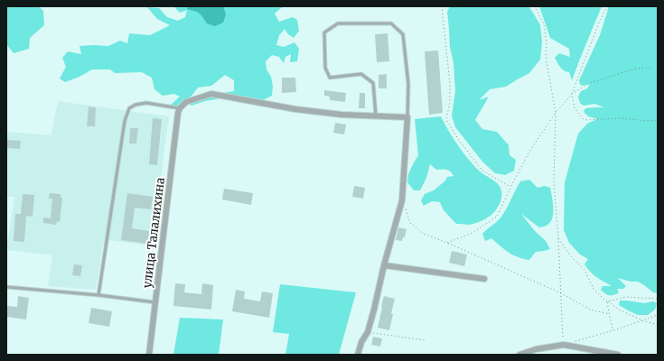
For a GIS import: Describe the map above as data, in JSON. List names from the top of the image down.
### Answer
{
  "streets": {
    "street": ["улица Талалихина"]
  }
}
